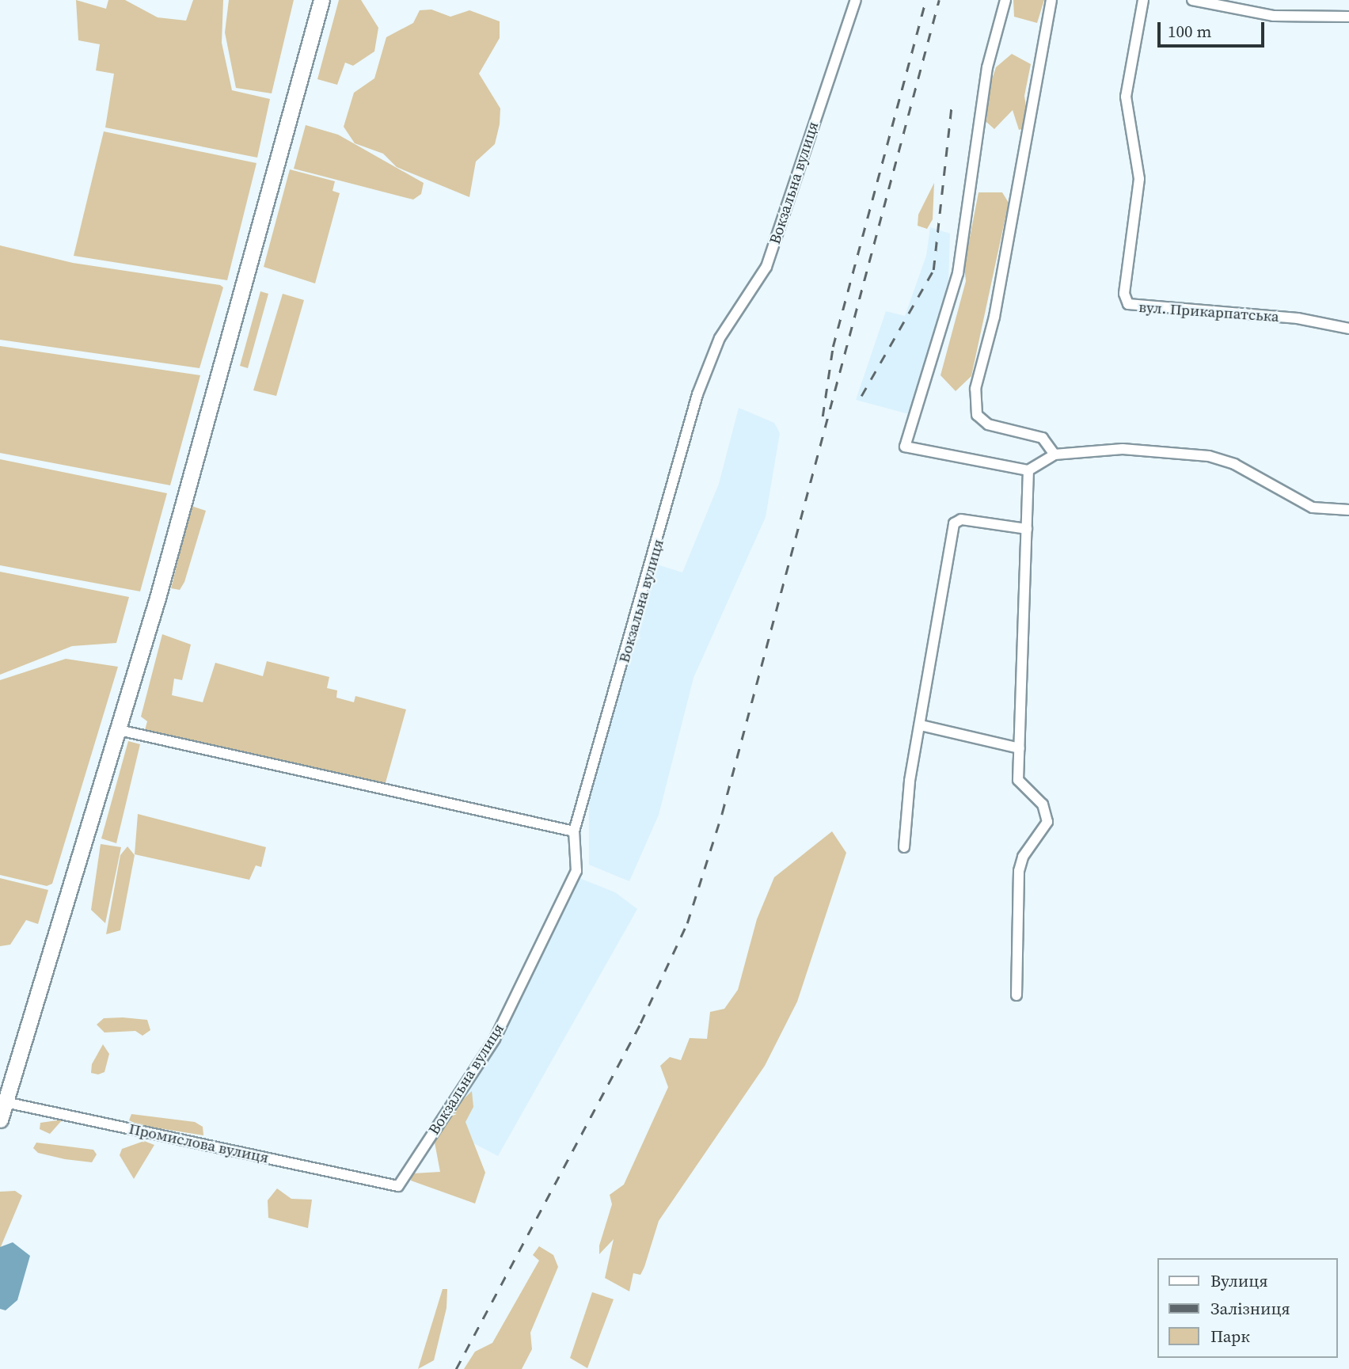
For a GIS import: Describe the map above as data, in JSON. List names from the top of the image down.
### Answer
{
  "streets": {
    "street": ["Вокзальна вулиця", "вул. Прикарпатська", "Промислова вулиця"]
  },
  "crossings": [
    ["Вокзальна вулиця", "Промислова вулиця"]
  ],
  "legend": ["Вулиця", "Залізниця", "Парк"],
  "scale_bar": "100 m"
}
